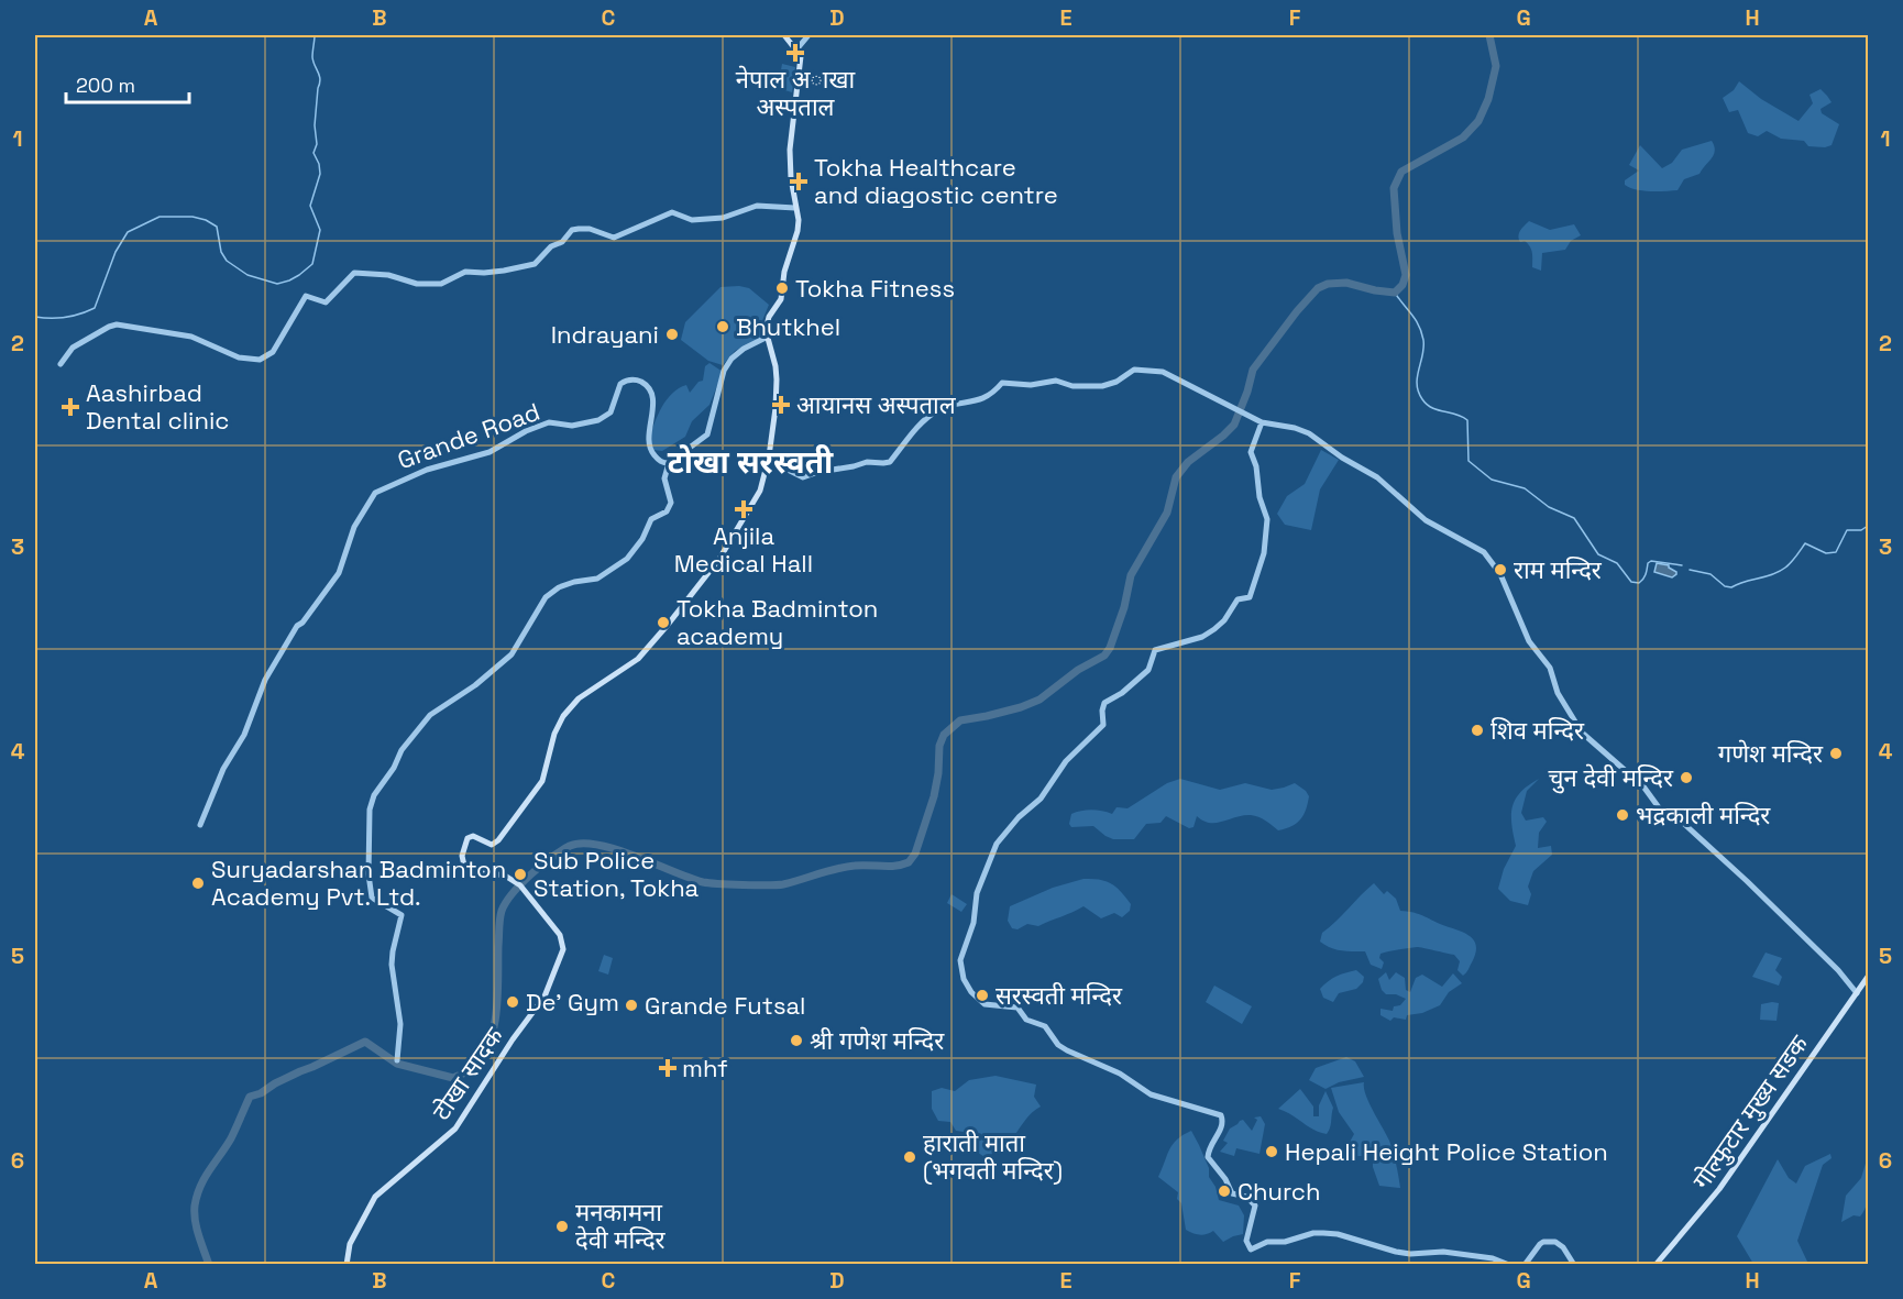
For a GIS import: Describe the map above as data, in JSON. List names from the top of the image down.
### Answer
{
  "streets": {
    "main road": ["टोखा सादक", "गोल्फुटार मुख्य सडक"],
    "street": ["Grande Road"]
  },
  "districts": ["टोखा सरस्वती"],
  "places": {
    "health": [
      "नेपाल अाखा अस्पताल",
      "Tokha Healthcare and diagostic centre",
      "आयानस अस्पताल",
      "Aashirbad Dental clinic",
      "Anjila Medical Hall",
      "mhf"
    ],
    "other": [
      "Tokha Fitness",
      "Bhutkhel",
      "Indrayani",
      "राम मन्दिर",
      "Tokha Badminton academy",
      "शिव मन्दिर",
      "गणेश मन्दिर",
      "चुन देवी मन्दिर",
      "भद्रकाली मन्दिर",
      "Sub Police Station, Tokha",
      "Suryadarshan Badminton Academy Pvt. Ltd.",
      "सरस्वती मन्दिर",
      "De' Gym",
      "Grande Futsal",
      "श्री गणेश मन्दिर",
      "Hepali Height Police Station",
      "हाराती माता (भगवती मन्दिर)",
      "Church",
      "मनकामना देवी मन्दिर"
    ]
  },
  "scale_bar": "200 m",
  "grid": {
    "columns": [
      "A",
      "B",
      "C",
      "D",
      "E",
      "F",
      "G",
      "H"
    ],
    "rows": [
      "1",
      "2",
      "3",
      "4",
      "5",
      "6"
    ]
  }
}
